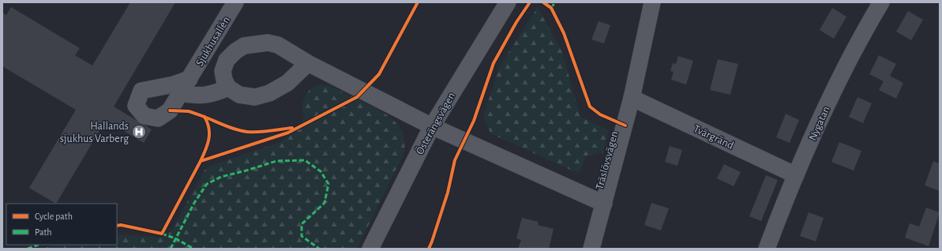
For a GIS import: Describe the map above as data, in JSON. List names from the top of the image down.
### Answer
{
  "streets": {
    "street": [
      "Sjukhusallén",
      "Österängsvägen",
      "Nygatan",
      "Tvärgränd",
      "Träslövsvägen"
    ]
  },
  "crossings": [
    ["Nygatan", "Tvärgränd"],
    ["Tvärgränd", "Träslövsvägen"]
  ],
  "places": {
    "hospital": ["Hallands sjukhus Varberg"]
  },
  "legend": ["Cycle path", "Path"]
}
